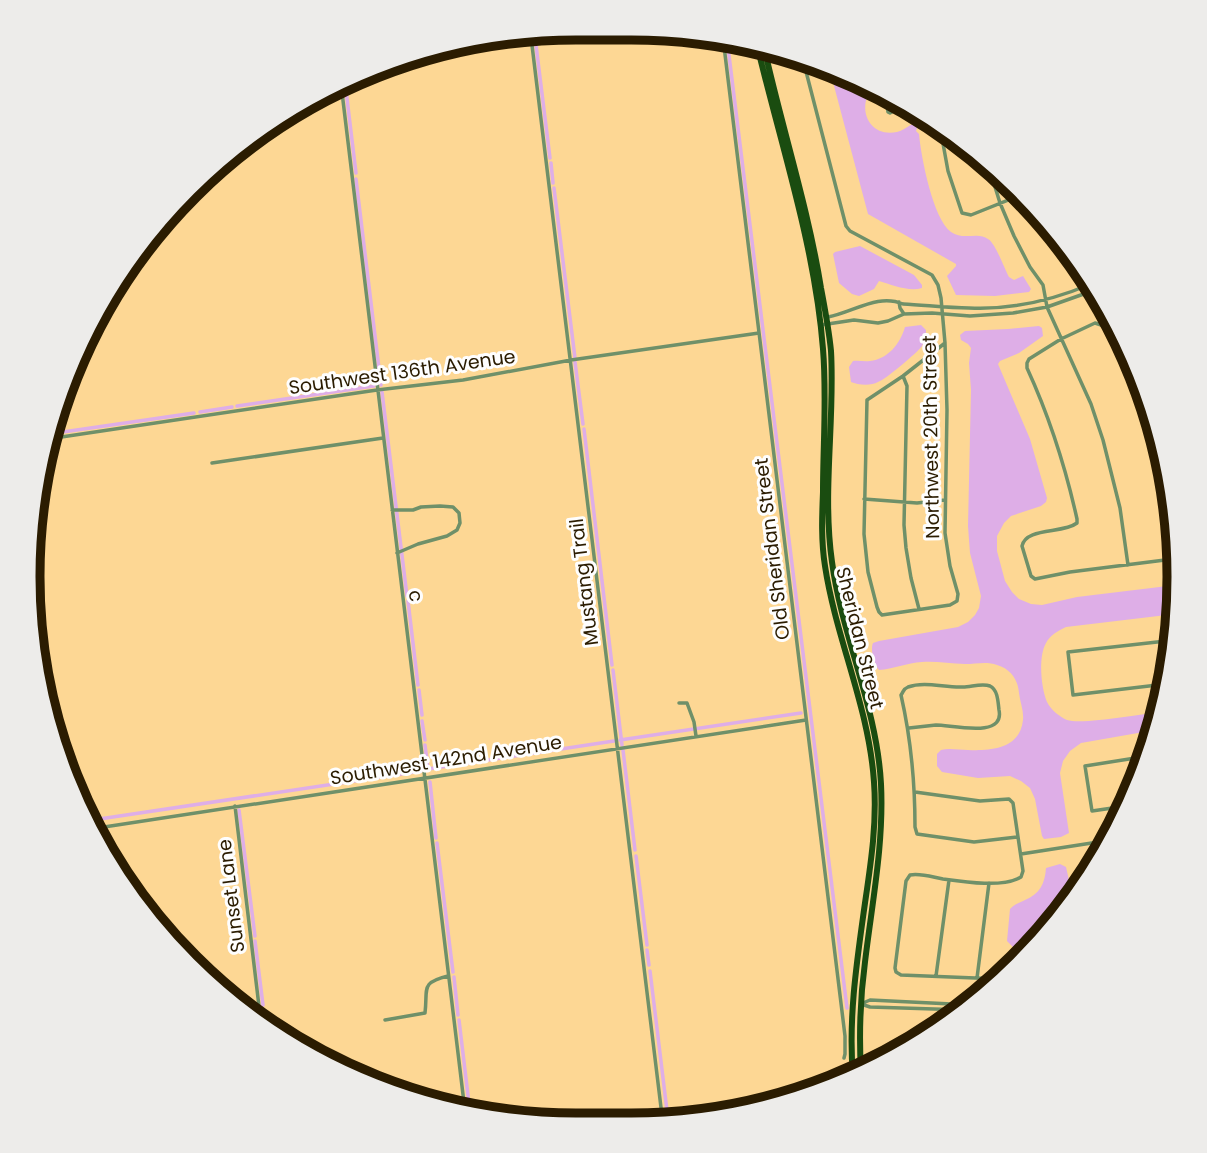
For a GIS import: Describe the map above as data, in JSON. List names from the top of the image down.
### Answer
{
  "streets": {
    "main road": ["Sheridan Street"],
    "street": [
      "Southwest 136th Avenue",
      "Northwest 20th Street",
      "Old Sheridan Street",
      "Mustang Trail",
      "c",
      "Southwest 142nd Avenue",
      "Sunset Lane"
    ]
  },
  "crossings": [
    ["Southwest 136th Avenue", "Old Sheridan Street"],
    ["Southwest 136th Avenue", "Mustang Trail"],
    ["Southwest 136th Avenue", "c"],
    ["Old Sheridan Street", "Southwest 142nd Avenue"],
    ["Mustang Trail", "Southwest 142nd Avenue"],
    ["c", "Southwest 142nd Avenue"],
    ["Southwest 142nd Avenue", "Sunset Lane"]
  ]
}
